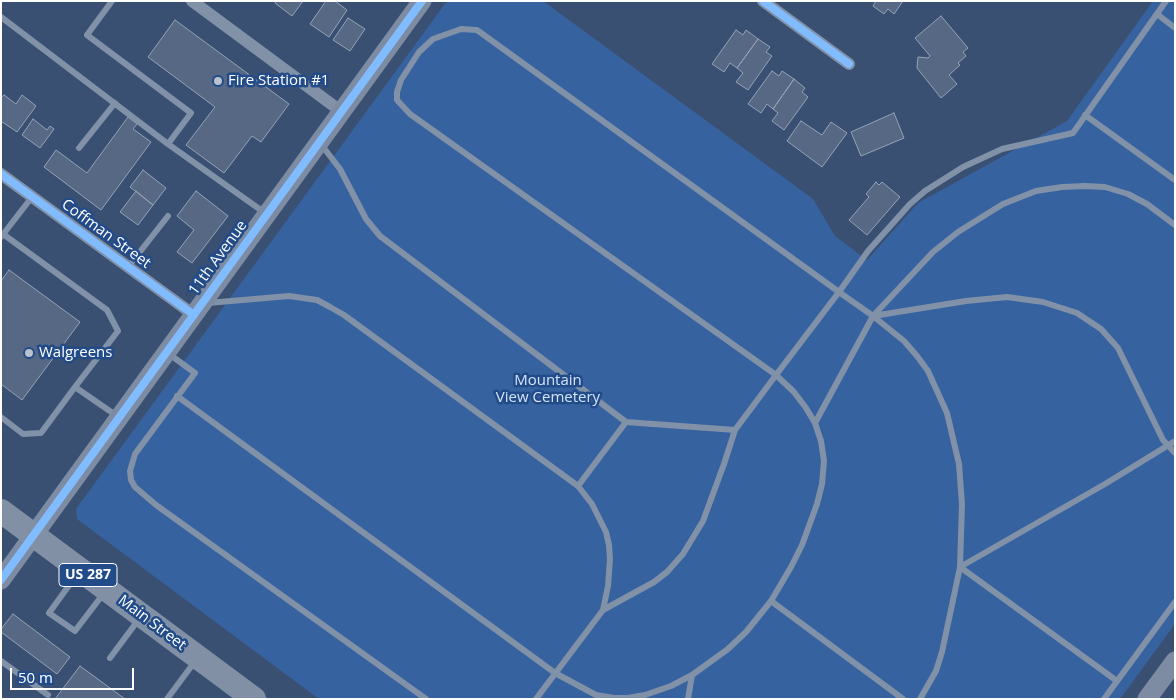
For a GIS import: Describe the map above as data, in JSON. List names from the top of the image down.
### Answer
{
  "streets": {
    "highway": ["US 287", "Main Street"],
    "street": ["Coffman Street", "11th Avenue"]
  },
  "crossings": [
    ["Coffman Street", "11th Avenue"],
    ["11th Avenue", "Main Street"]
  ],
  "parks": ["Mountain View Cemetery"],
  "places": ["Fire Station #1", "Walgreens"],
  "scale_bar": "50 m"
}
